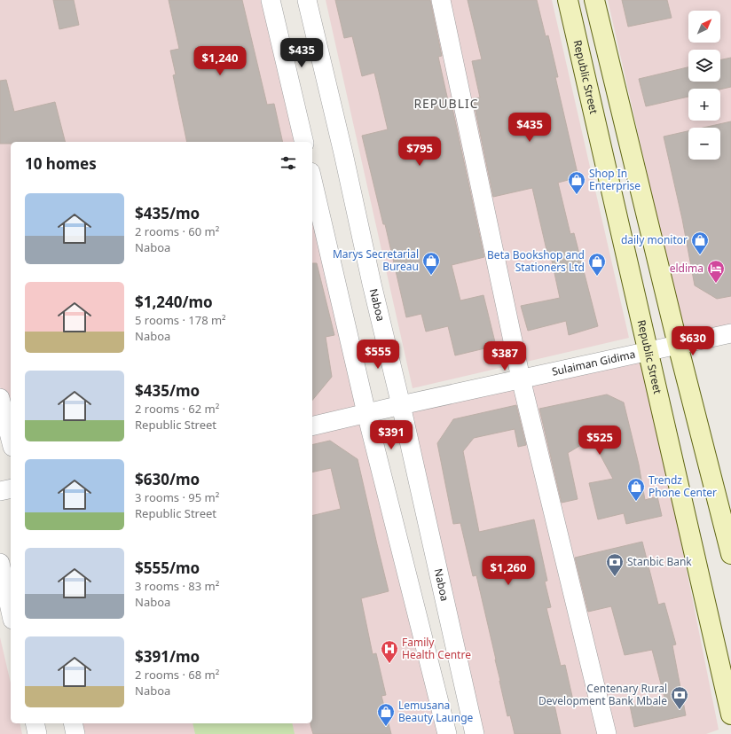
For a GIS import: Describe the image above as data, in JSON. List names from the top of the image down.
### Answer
{
  "streets": {
    "main road": ["Republic Street"],
    "street": ["Naboa", "Sulaiman Gidima"]
  },
  "crossings": [
    ["Republic Street", "Sulaiman Gidima"],
    ["Naboa", "Sulaiman Gidima"]
  ],
  "districts": ["REPUBLIC"],
  "places": {
    "shop": [
      "Shop In Enterprise",
      "daily monitor",
      "Marys Secretarial Bureau",
      "Beta Bookshop and Stationers Ltd",
      "Trendz Phone Center",
      "Lemusana Beauty Launge"
    ],
    "hotel": ["eldima"],
    "bank": ["Stanbic Bank", "Centenary Rural Development Bank Mbale"],
    "hospital": ["Family Health Centre"]
  },
  "north": "top right",
  "page": {
    "map_buttons": ["+", "−"],
    "price": [
      "$435",
      "$1,240",
      "$435",
      "$795",
      "$630",
      "$555",
      "$387",
      "$391",
      "$525",
      "$1,260"
    ],
    "heading": "10 homes",
    "list": [
      {
        "name": "$435/mo",
        "note": "2 rooms · 60 m² · Naboa"
      },
      {
        "name": "$1,240/mo",
        "note": "5 rooms · 178 m² · Naboa"
      },
      {
        "name": "$435/mo",
        "note": "2 rooms · 62 m² · Republic Street"
      },
      {
        "name": "$630/mo",
        "note": "3 rooms · 95 m² · Republic Street"
      },
      {
        "name": "$555/mo",
        "note": "3 rooms · 83 m² · Naboa"
      },
      {
        "name": "$391/mo",
        "note": "2 rooms · 68 m² · Naboa"
      }
    ]
  }
}
